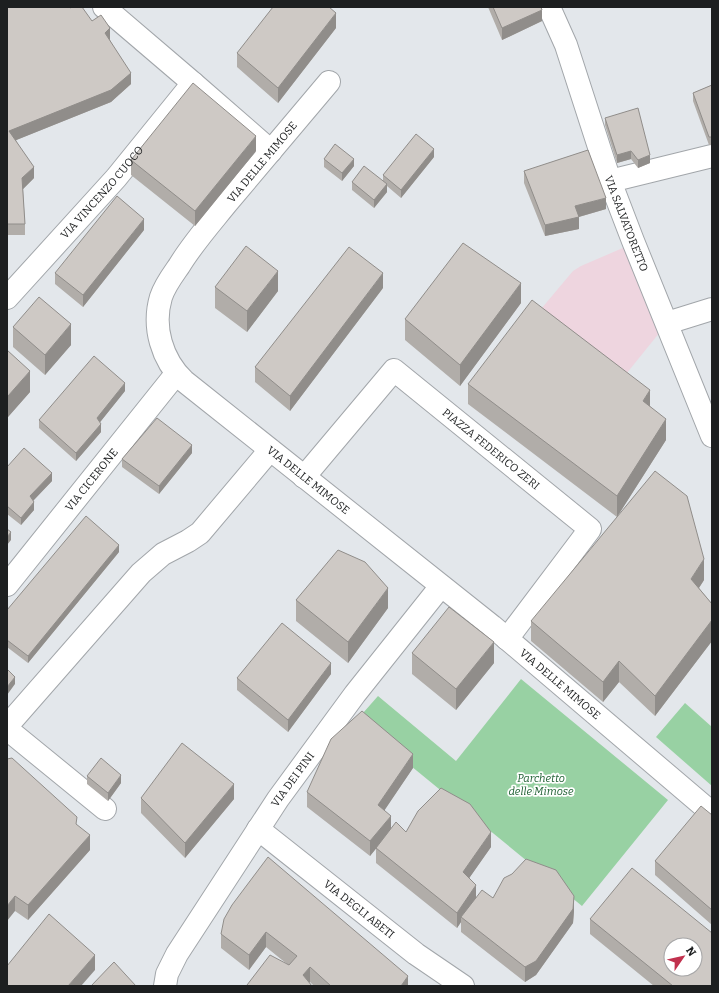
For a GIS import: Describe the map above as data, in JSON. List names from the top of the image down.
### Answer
{
  "streets": {
    "street": [
      "VIA DELLE MIMOSE",
      "VIA VINCENZO CUOCO",
      "VIA SALVATORETTO",
      "PIAZZA FEDERICO ZERI",
      "VIA CICERONE",
      "VIA DEI PINI",
      "VIA DEGLI ABETI"
    ]
  },
  "crossings": [
    ["VIA DELLE MIMOSE", "PIAZZA FEDERICO ZERI"],
    ["VIA DELLE MIMOSE", "VIA CICERONE"],
    ["VIA DELLE MIMOSE", "VIA DEI PINI"],
    ["VIA DEI PINI", "VIA DEGLI ABETI"]
  ],
  "parks": ["Parchetto delle Mimose"],
  "north": "top right"
}
